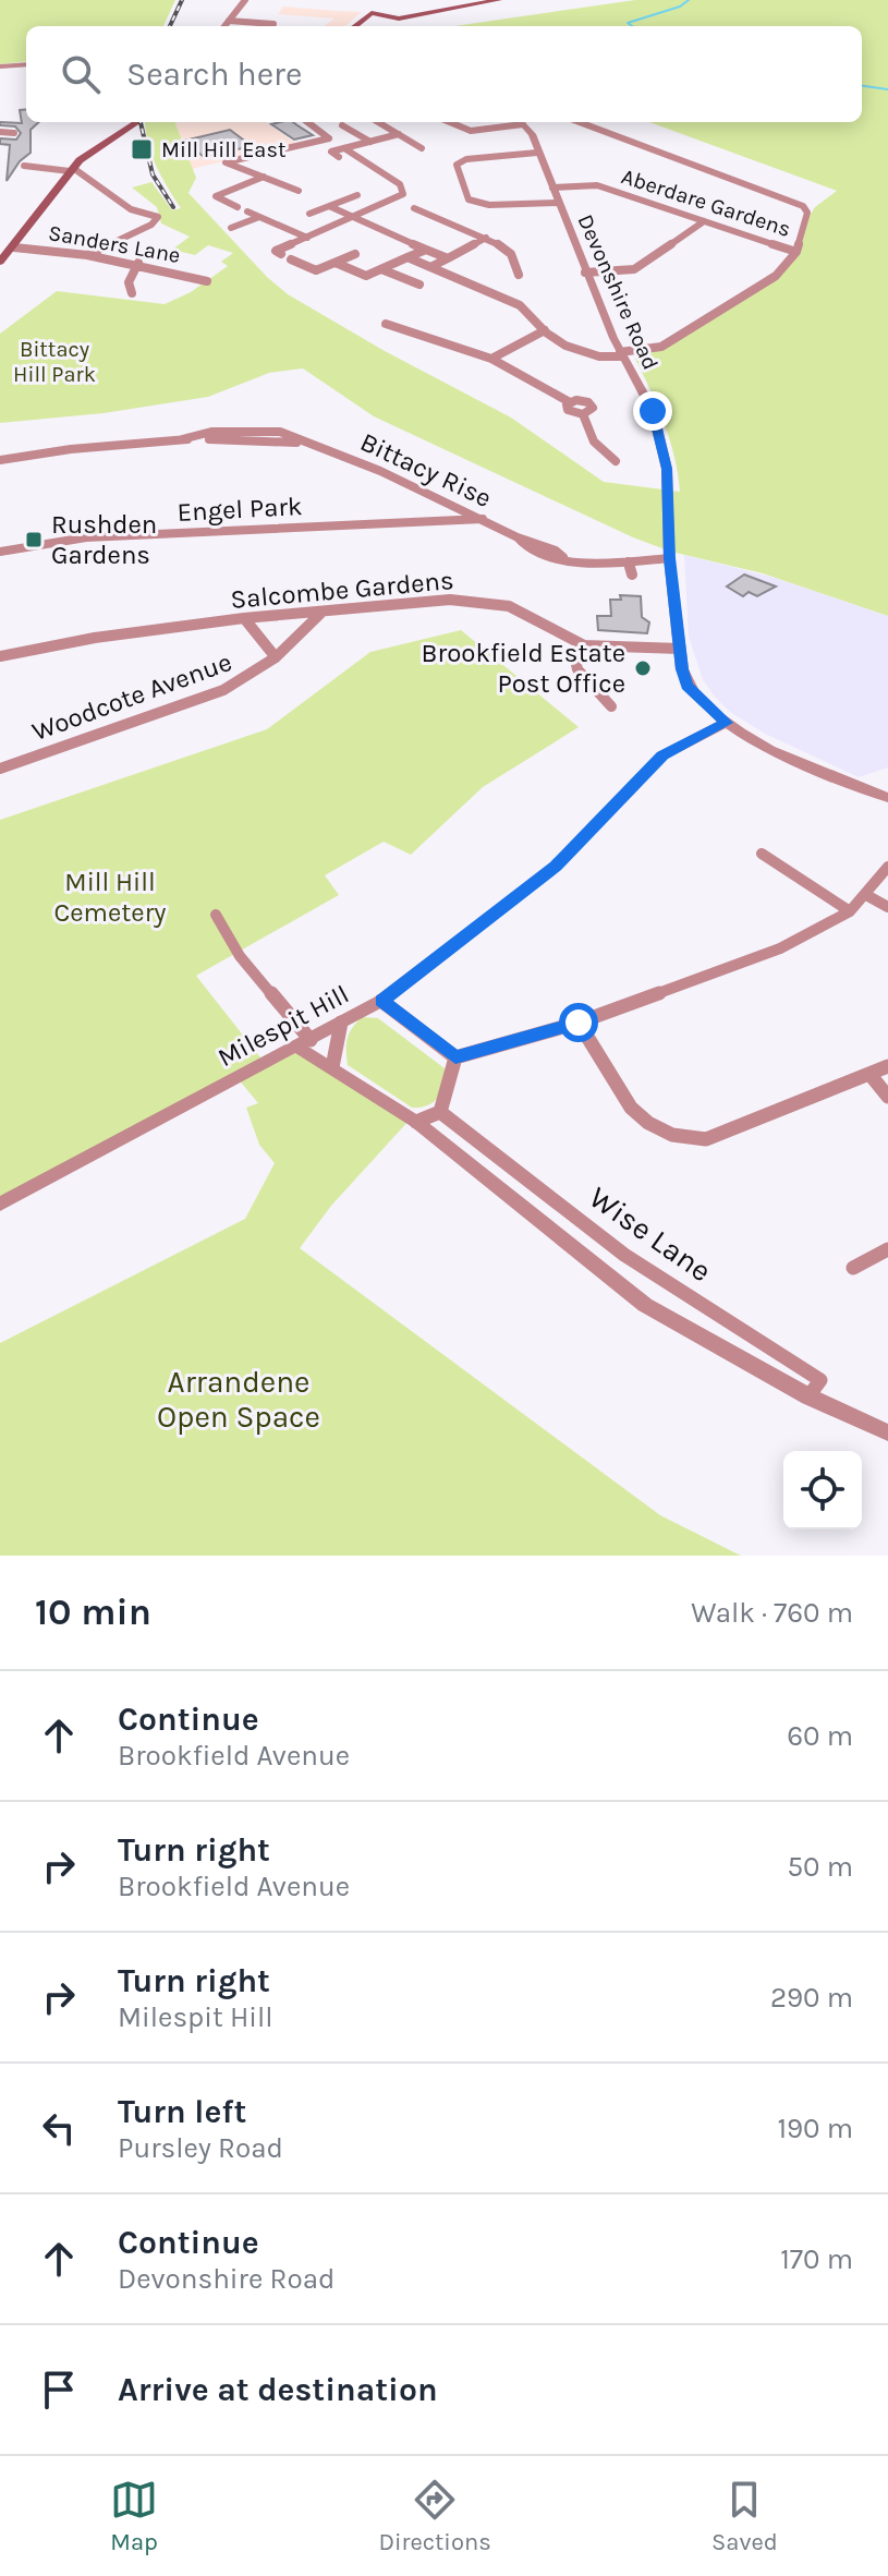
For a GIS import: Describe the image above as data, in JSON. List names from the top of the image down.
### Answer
{
  "streets": {
    "street": [
      "Aberdare Gardens",
      "Sanders Lane",
      "Devonshire Road",
      "Bittacy Rise",
      "Engel Park",
      "Salcombe Gardens",
      "Woodcote Avenue",
      "Milespit Hill",
      "Wise Lane"
    ]
  },
  "crossings": [
    ["Aberdare Gardens", "Devonshire Road"],
    ["Devonshire Road", "Bittacy Rise"],
    ["Devonshire Road", "Salcombe Gardens"],
    ["Devonshire Road", "Milespit Hill"],
    ["Bittacy Rise", "Engel Park"],
    ["Salcombe Gardens", "Woodcote Avenue"],
    ["Milespit Hill", "Wise Lane"]
  ],
  "parks": ["Bittacy Hill Park", "Mill Hill Cemetery", "Arrandene Open Space"],
  "places": {
    "transit": ["Mill Hill East", "Rushden Gardens"],
    "other": ["Brookfield Estate Post Office"]
  },
  "page": {
    "search": "Search here",
    "heading": ["10 min", "Walk · 760 m"],
    "list": [
      ["Continue", "Brookfield Avenue", "60 m"],
      ["Turn right", "Brookfield Avenue", "50 m"],
      ["Turn right", "Milespit Hill", "290 m"],
      ["Turn left", "Pursley Road", "190 m"],
      ["Continue", "Devonshire Road", "170 m"],
      "Arrive at destination"
    ],
    "nav": ["Map", "Directions", "Saved"]
  }
}
